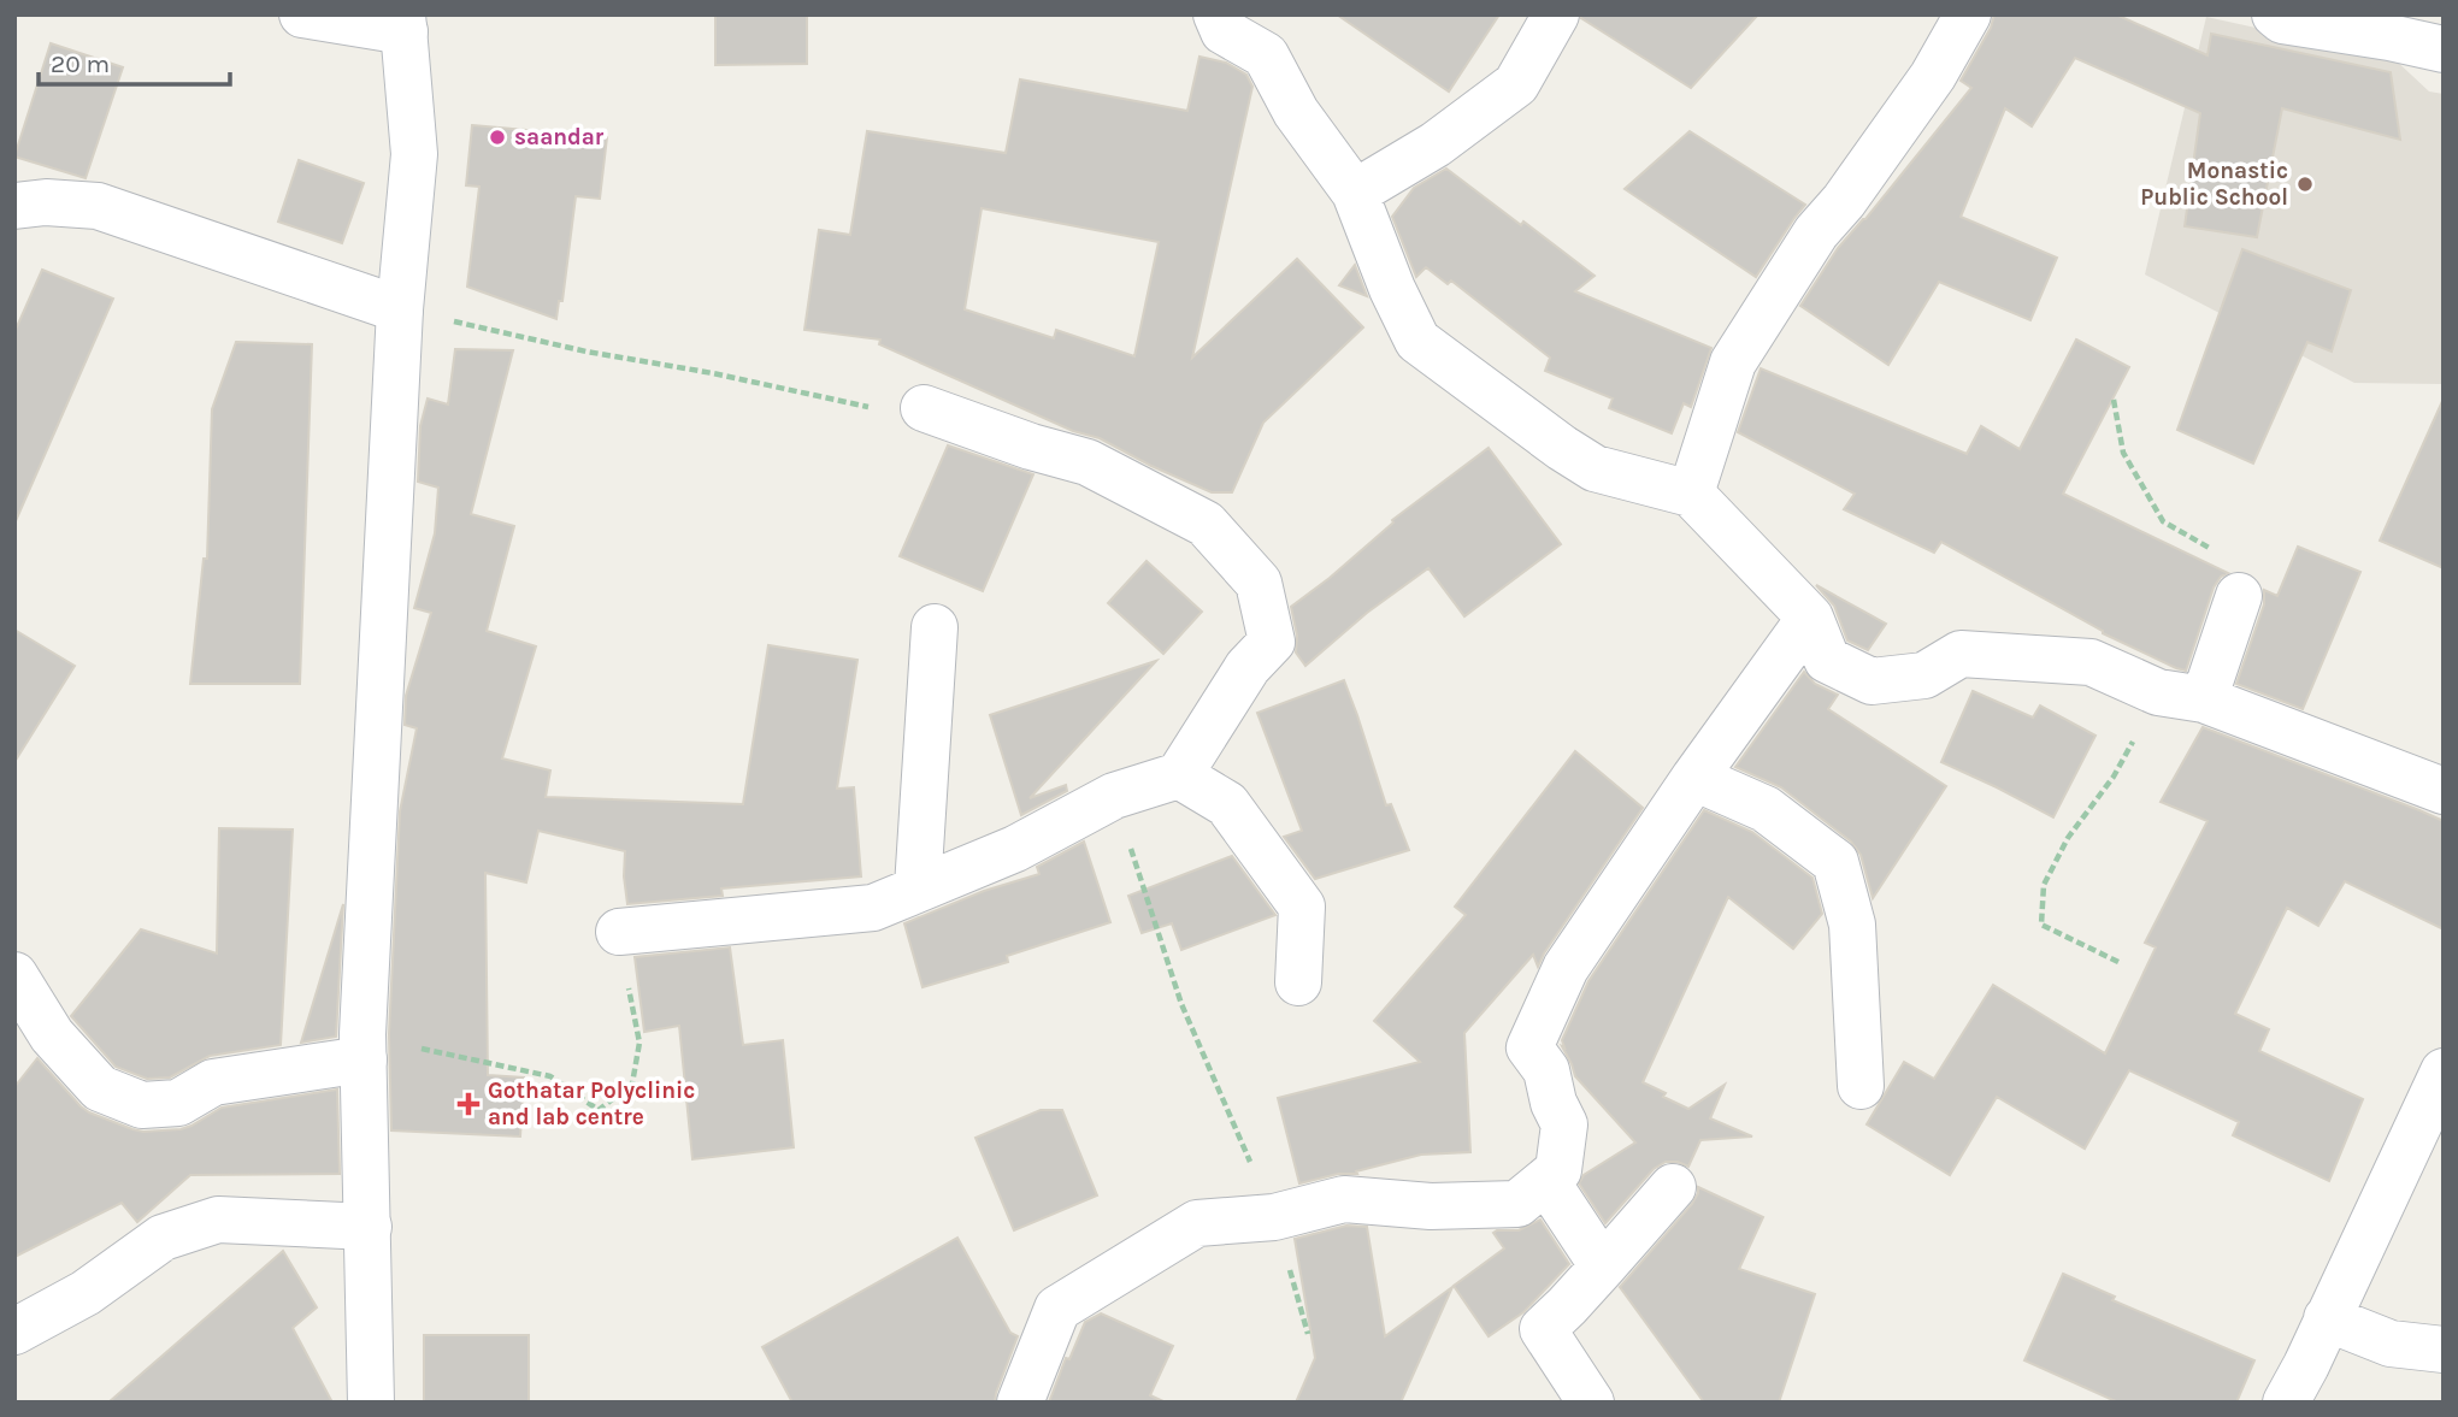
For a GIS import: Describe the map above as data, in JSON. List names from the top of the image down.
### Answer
{
  "places": {
    "other": ["saandar", "Monastic Public School"],
    "health": ["Gothatar Polyclinic and lab centre"]
  },
  "scale_bar": "20 m"
}
